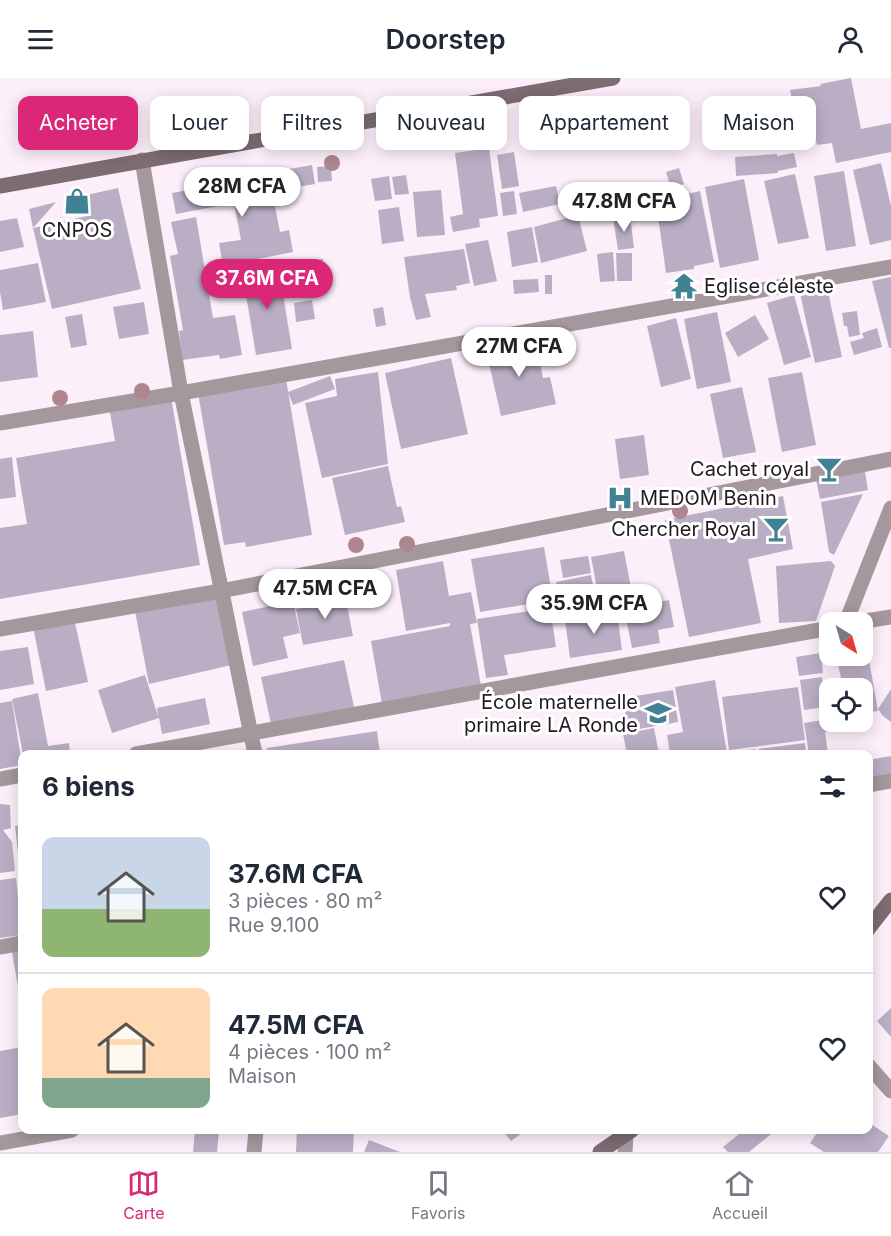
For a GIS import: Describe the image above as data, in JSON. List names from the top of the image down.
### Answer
{
  "places": {
    "shop": ["CNPOS"],
    "temple": ["Eglise céleste"],
    "bar": ["Cachet royal", "Chercher Royal"],
    "hospital": ["MEDOM Benin"],
    "school or university": ["École maternelle primaire LA Ronde"]
  },
  "north": "bottom right",
  "page": {
    "header": "Doorstep",
    "chip": [
      "Acheter",
      "Louer",
      "Filtres",
      "Nouveau",
      "Appartement",
      "Maison"
    ],
    "price": [
      "28M CFA",
      "47.8M CFA",
      "37.6M CFA",
      "27M CFA",
      "47.5M CFA",
      "35.9M CFA"
    ],
    "heading": "6 biens",
    "list": [
      {
        "name": "37.6M CFA",
        "note": "3 pièces · 80 m² · Rue 9.100"
      },
      {
        "name": "47.5M CFA",
        "note": "4 pièces · 100 m² · Maison"
      }
    ],
    "tabs": ["Carte", "Favoris", "Accueil"]
  }
}
